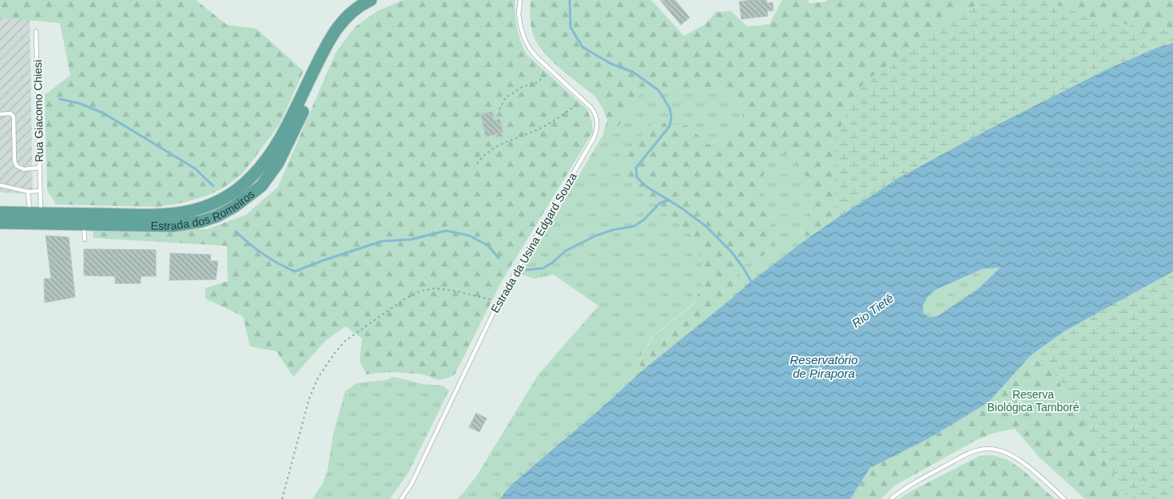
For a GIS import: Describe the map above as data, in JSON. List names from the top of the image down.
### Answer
{
  "streets": {
    "main road": ["Estrada dos Romeiros"],
    "lane": ["Rua Giacomo Chiesi", "Estrada da Usina Edgard Souza"]
  },
  "crossings": [
    ["Rua Giacomo Chiesi", "Estrada dos Romeiros"]
  ],
  "water": ["Rio Tietê", "Reservatório de Pirapora"],
  "parks": ["Reserva Biológica Tamboré"]
}
